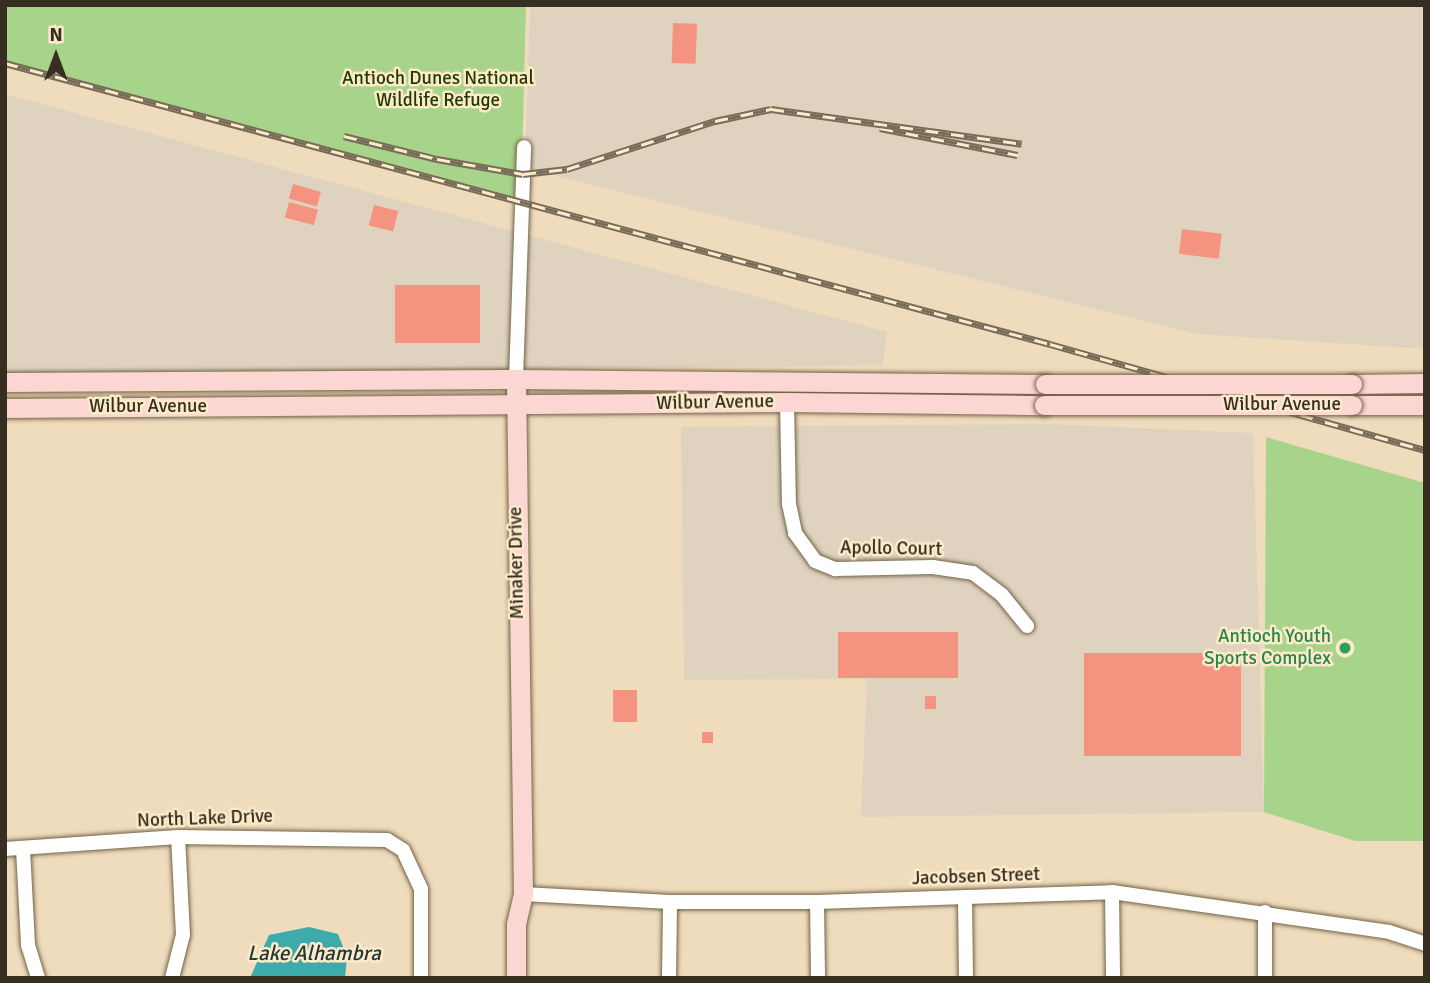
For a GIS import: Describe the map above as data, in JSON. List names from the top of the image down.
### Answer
{
  "streets": {
    "main road": ["Wilbur Avenue", "Minaker Drive"],
    "street": ["Apollo Court", "North Lake Drive", "Jacobsen Street"]
  },
  "crossings": [
    ["Wilbur Avenue", "Apollo Court"],
    ["Wilbur Avenue", "Minaker Drive"],
    ["Minaker Drive", "Jacobsen Street"]
  ],
  "water": ["Lake Alhambra"],
  "parks": ["Antioch Dunes National Wildlife Refuge"],
  "places": ["Antioch Youth Sports Complex"],
  "north": "top"
}
